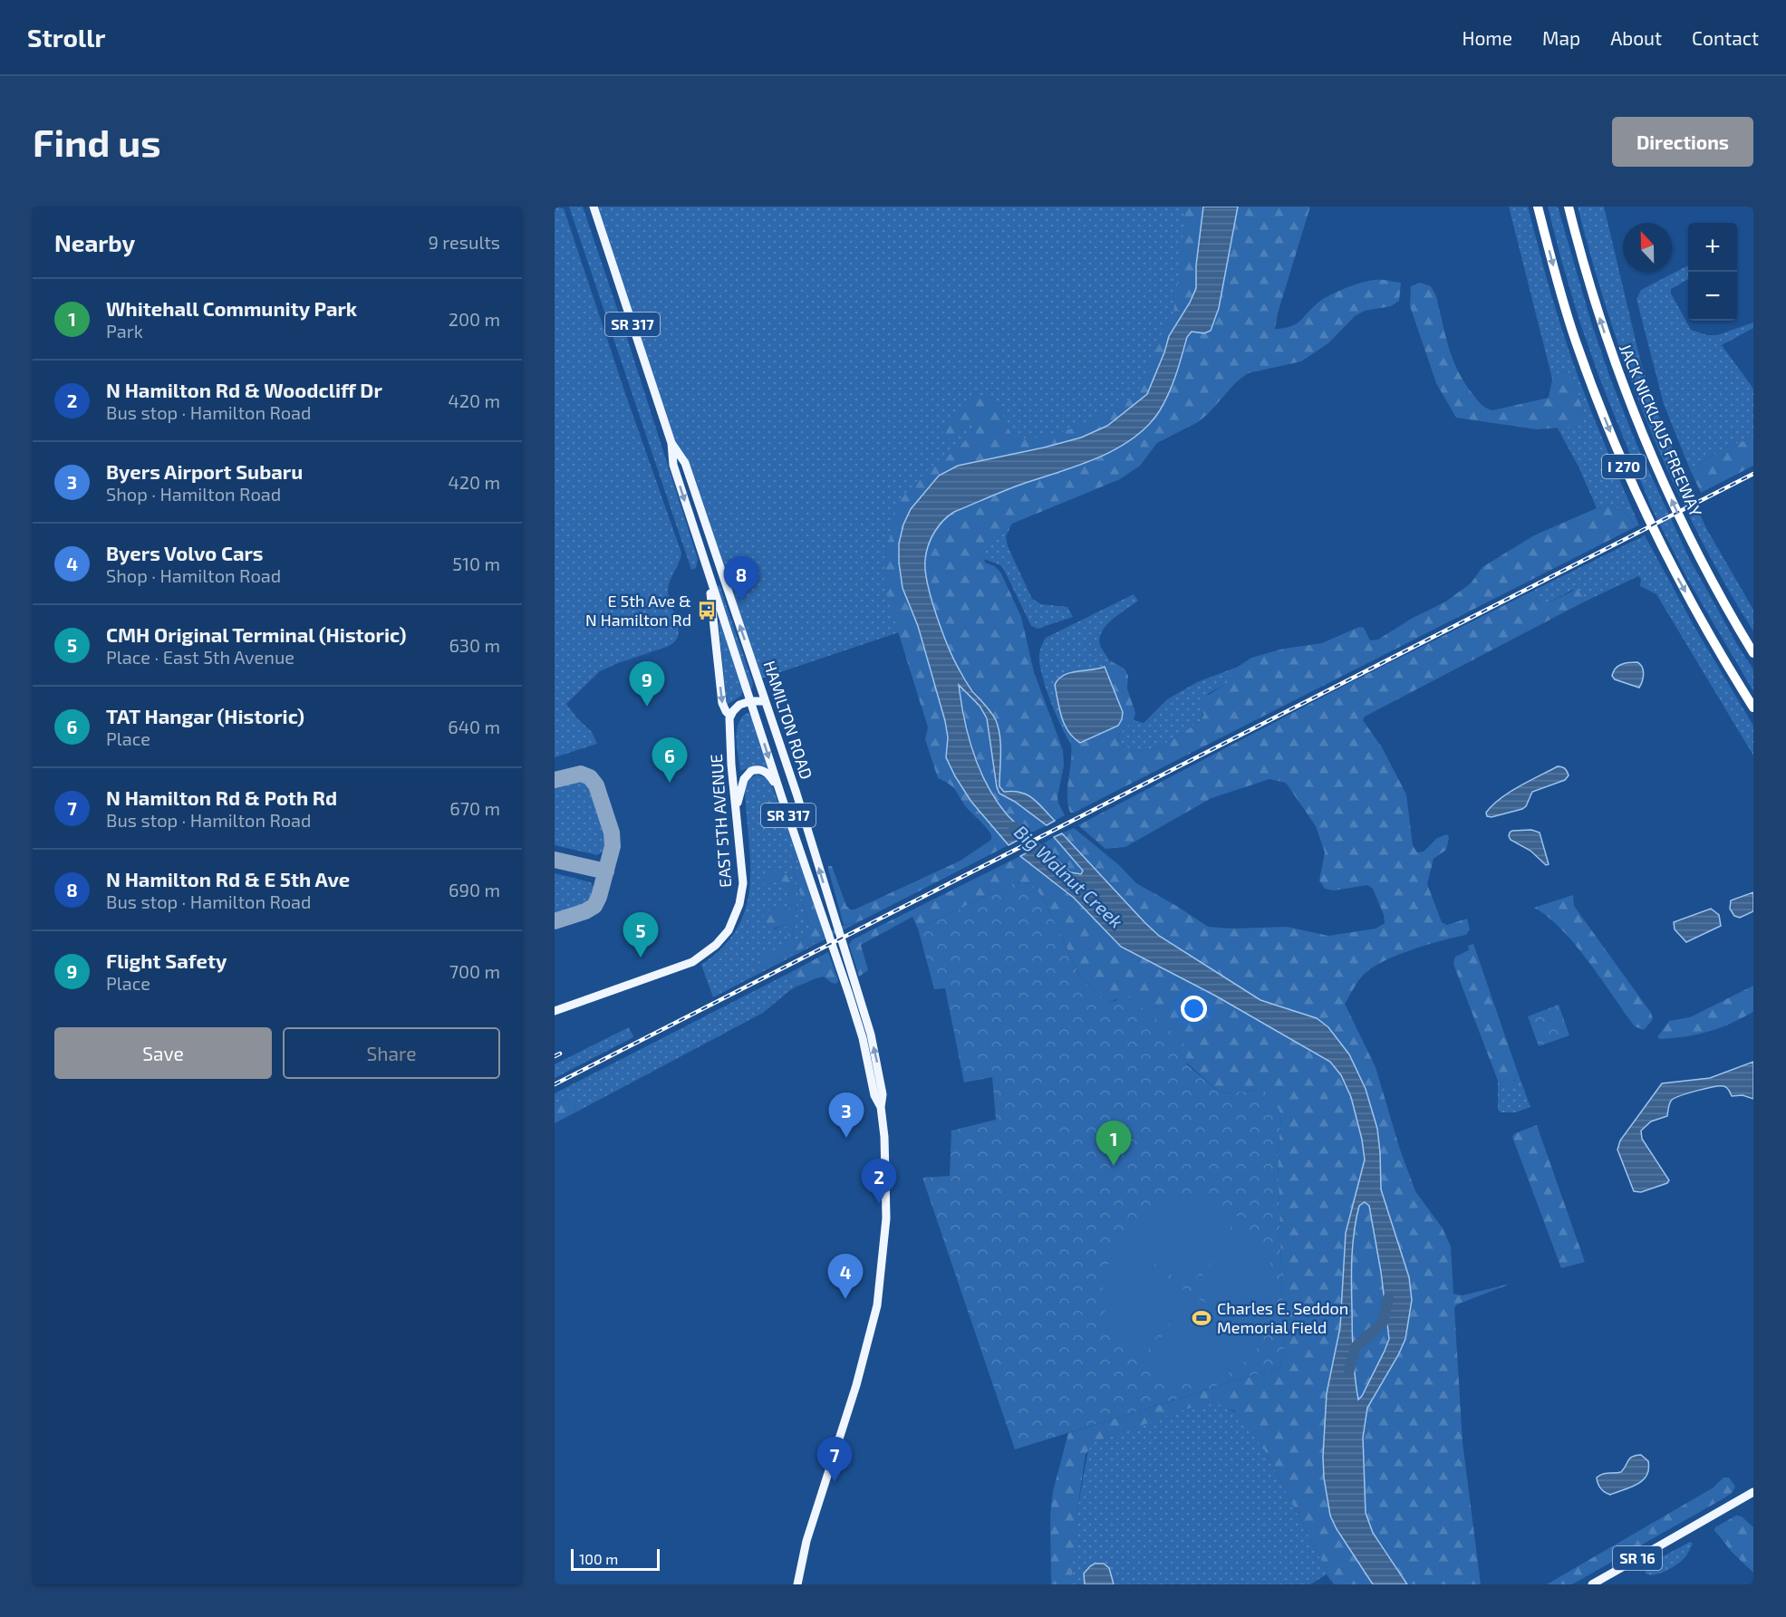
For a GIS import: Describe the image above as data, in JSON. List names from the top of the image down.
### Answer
{
  "streets": {
    "highway": ["JACK NICKLAUS FREEWAY", "I 270"],
    "main road": [
      "SR 317",
      "HAMILTON ROAD",
      "EAST 5TH AVENUE",
      "SR 16"
    ]
  },
  "water": ["Big Walnut Creek"],
  "places": {
    "bus stop": ["E 5th Ave & N Hamilton Rd"],
    "sports": ["Charles E. Seddon Memorial Field"]
  },
  "scale_bar": "100 m",
  "north": "top",
  "page": {
    "header": "Strollr",
    "nav": [
      "Home",
      "Map",
      "About",
      "Contact"
    ],
    "buttons": [
      "Directions",
      ["Save", "Share"]
    ],
    "title": "Find us",
    "heading": ["Nearby", "9 results"],
    "map_buttons": ["+", "−"],
    "list": [
      {
        "mark": "1",
        "name": "Whitehall Community Park",
        "note": "Park",
        "value": "200 m"
      },
      {
        "mark": "2",
        "name": "N Hamilton Rd & Woodcliff Dr",
        "note": "Bus stop · Hamilton Road",
        "value": "420 m"
      },
      {
        "mark": "3",
        "name": "Byers Airport Subaru",
        "note": "Shop · Hamilton Road",
        "value": "420 m"
      },
      {
        "mark": "4",
        "name": "Byers Volvo Cars",
        "note": "Shop · Hamilton Road",
        "value": "510 m"
      },
      {
        "mark": "5",
        "name": "CMH Original Terminal (Historic)",
        "note": "Place · East 5th Avenue",
        "value": "630 m"
      },
      {
        "mark": "6",
        "name": "TAT Hangar (Historic)",
        "note": "Place",
        "value": "640 m"
      },
      {
        "mark": "7",
        "name": "N Hamilton Rd & Poth Rd",
        "note": "Bus stop · Hamilton Road",
        "value": "670 m"
      },
      {
        "mark": "8",
        "name": "N Hamilton Rd & E 5th Ave",
        "note": "Bus stop · Hamilton Road",
        "value": "690 m"
      },
      {
        "mark": "9",
        "name": "Flight Safety",
        "note": "Place",
        "value": "700 m"
      }
    ],
    "pins": [
      "8",
      "9",
      "6",
      "5",
      "3",
      "1",
      "2",
      "4",
      "7"
    ],
    "scale": "100 m"
  }
}
